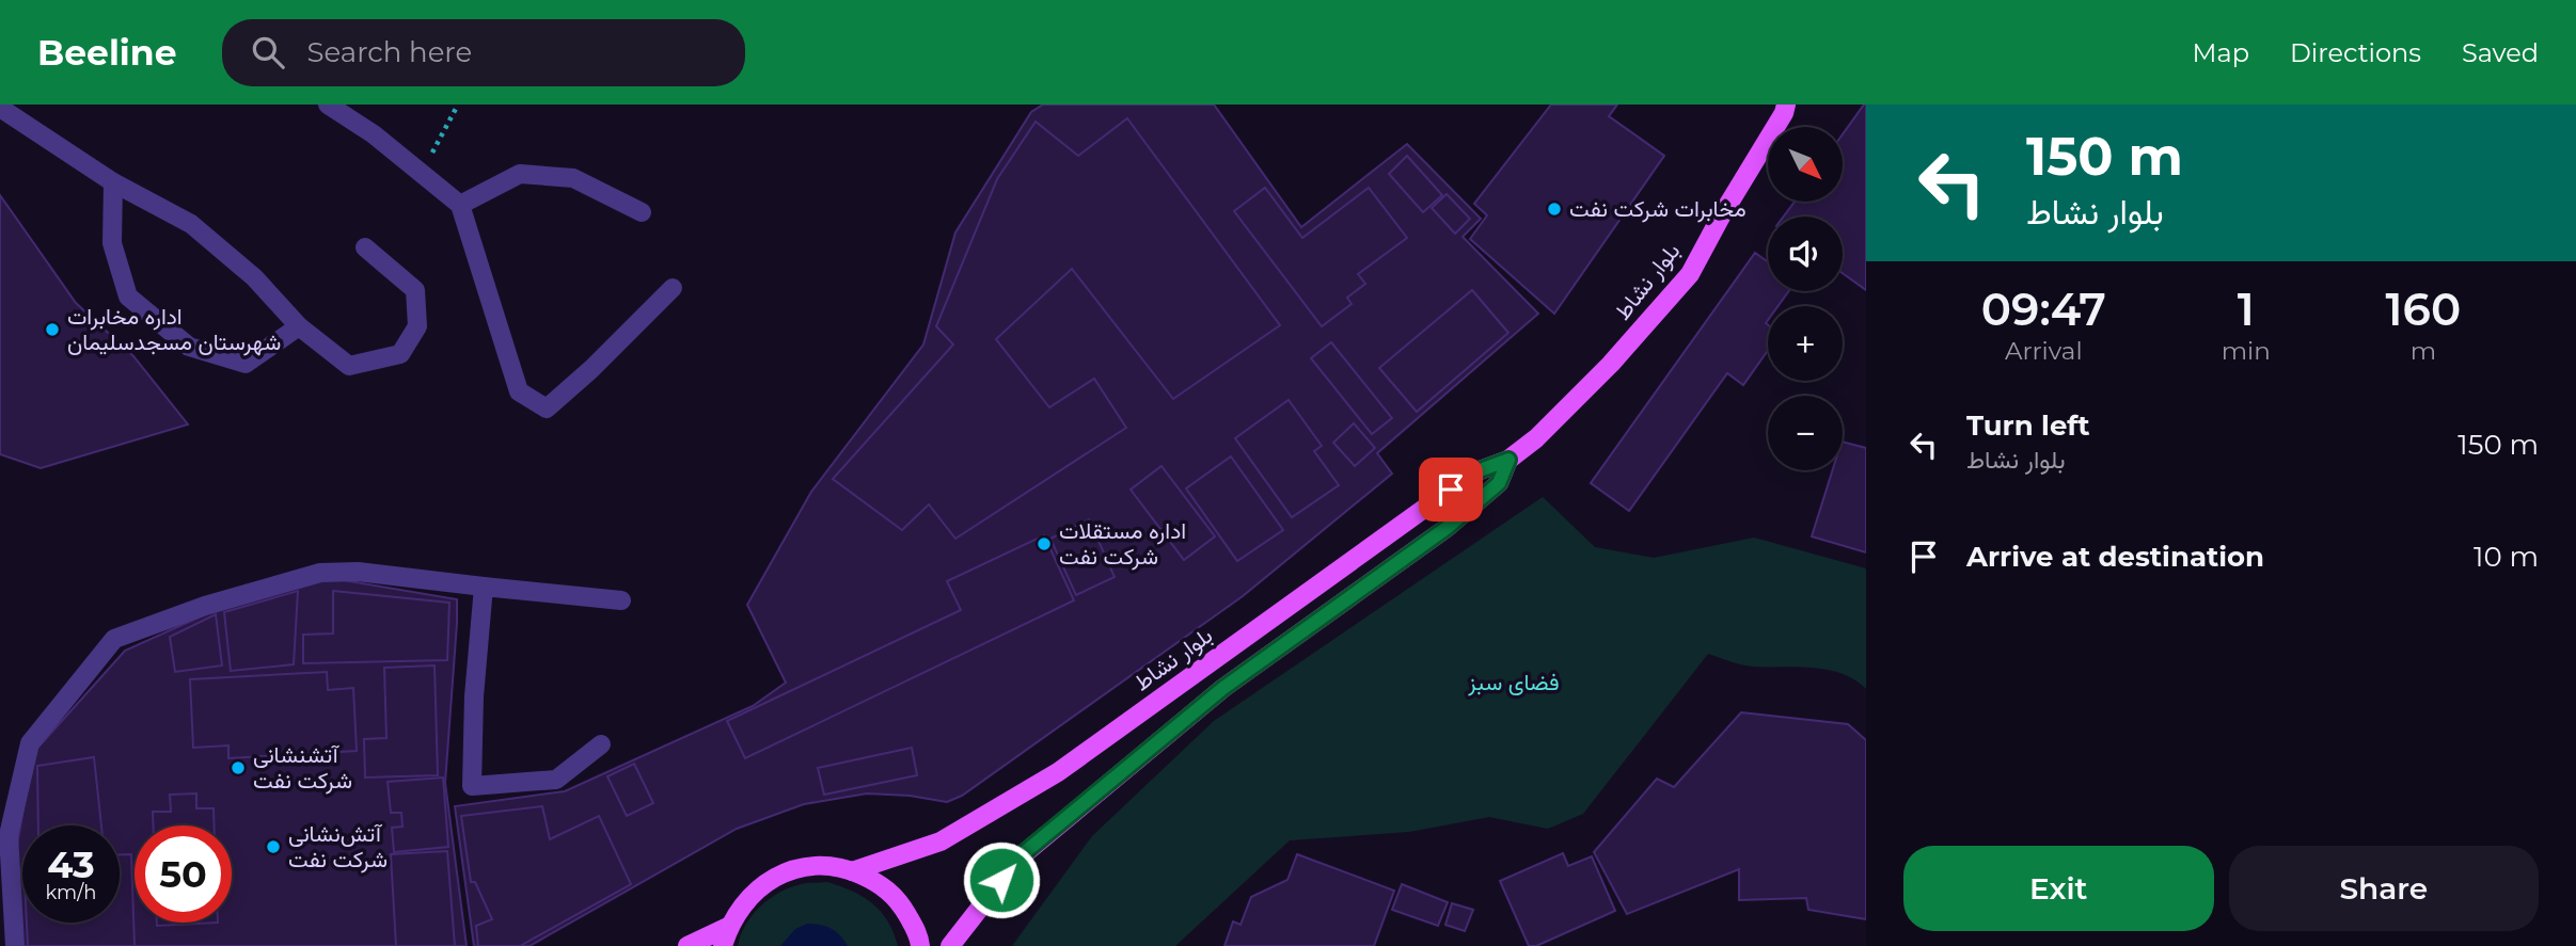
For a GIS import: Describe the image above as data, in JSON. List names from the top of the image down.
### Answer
{
  "streets": {
    "main road": ["بلوار نشاط"]
  },
  "parks": ["فضای سبز"],
  "places": [
    "مخابرات شرکت نفت",
    "اداره مخابرات شهرستان مسجدسلیمان",
    "اداره مستقلات شرکت نفت",
    "آتشنشانی شرکت نفت",
    "آتش‌نشانی شرکت نفت"
  ],
  "north": "bottom right",
  "page": {
    "header": "Beeline",
    "search": "Search here",
    "nav": ["Map", "Directions", "Saved"],
    "turn": ["150 m", "بلوار نشاط"],
    "map_buttons": ["+", "−"],
    "eta": [
      "09:47",
      "Arrival",
      "1",
      "min",
      "160",
      "m"
    ],
    "list": [
      {
        "name": "Turn left",
        "note": "بلوار نشاط",
        "value": "150 m"
      },
      {
        "name": "Arrive at destination",
        "value": "10 m"
      }
    ],
    "speed": "43 km/h",
    "limit": "50",
    "buttons": ["Exit", "Share"]
  }
}
